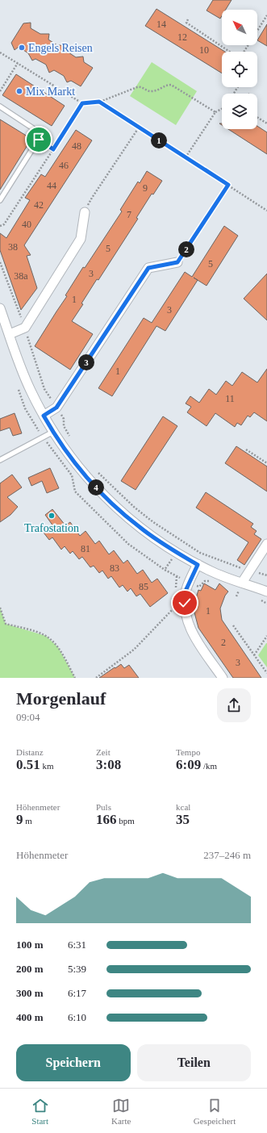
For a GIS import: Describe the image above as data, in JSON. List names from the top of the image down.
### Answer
{
  "places": ["Engels Reisen", "Mix Markt", "Trafostation"],
  "house_numbers": [
    "14",
    "12",
    "10",
    "48",
    "46",
    "44",
    "9",
    "42",
    "7",
    "40",
    "38",
    "5",
    "5",
    "3",
    "38a",
    "1",
    "3",
    "1",
    "11",
    "81",
    "83",
    "85",
    "1",
    "2",
    "3"
  ],
  "north": "top left",
  "page": {
    "pins": [
      "1",
      "2",
      "3",
      "4"
    ],
    "heading": ["Morgenlauf", "09:04"],
    "stats": [
      ["Distanz", "0.51 km"],
      ["Zeit", "3:08"],
      ["Tempo", "6:09 /km"],
      ["Höhenmeter", "9 m"],
      ["Puls", "166 bpm"],
      ["kcal", "35"]
    ],
    "chart": ["Höhenmeter", "237–246 m"],
    "list": [
      {
        "name": "100 m",
        "note": "6:31"
      },
      {
        "name": "200 m",
        "note": "5:39"
      },
      {
        "name": "300 m",
        "note": "6:17"
      },
      {
        "name": "400 m",
        "note": "6:10"
      }
    ],
    "buttons": ["Speichern", "Teilen"],
    "tabs": ["Start", "Karte", "Gespeichert"]
  }
}
